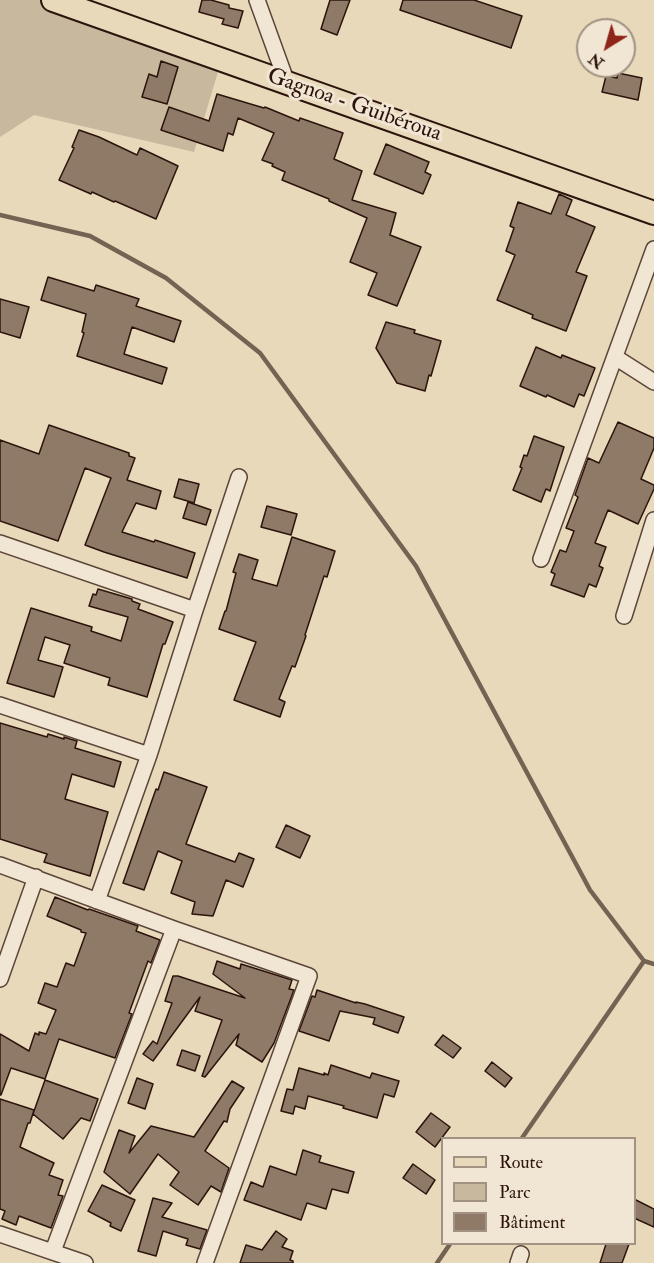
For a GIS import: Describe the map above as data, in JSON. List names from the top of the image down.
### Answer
{
  "streets": {
    "main road": ["Gagnoa - Guibéroua"]
  },
  "legend": ["Route", "Parc", "Bâtiment"],
  "north": "bottom left"
}
